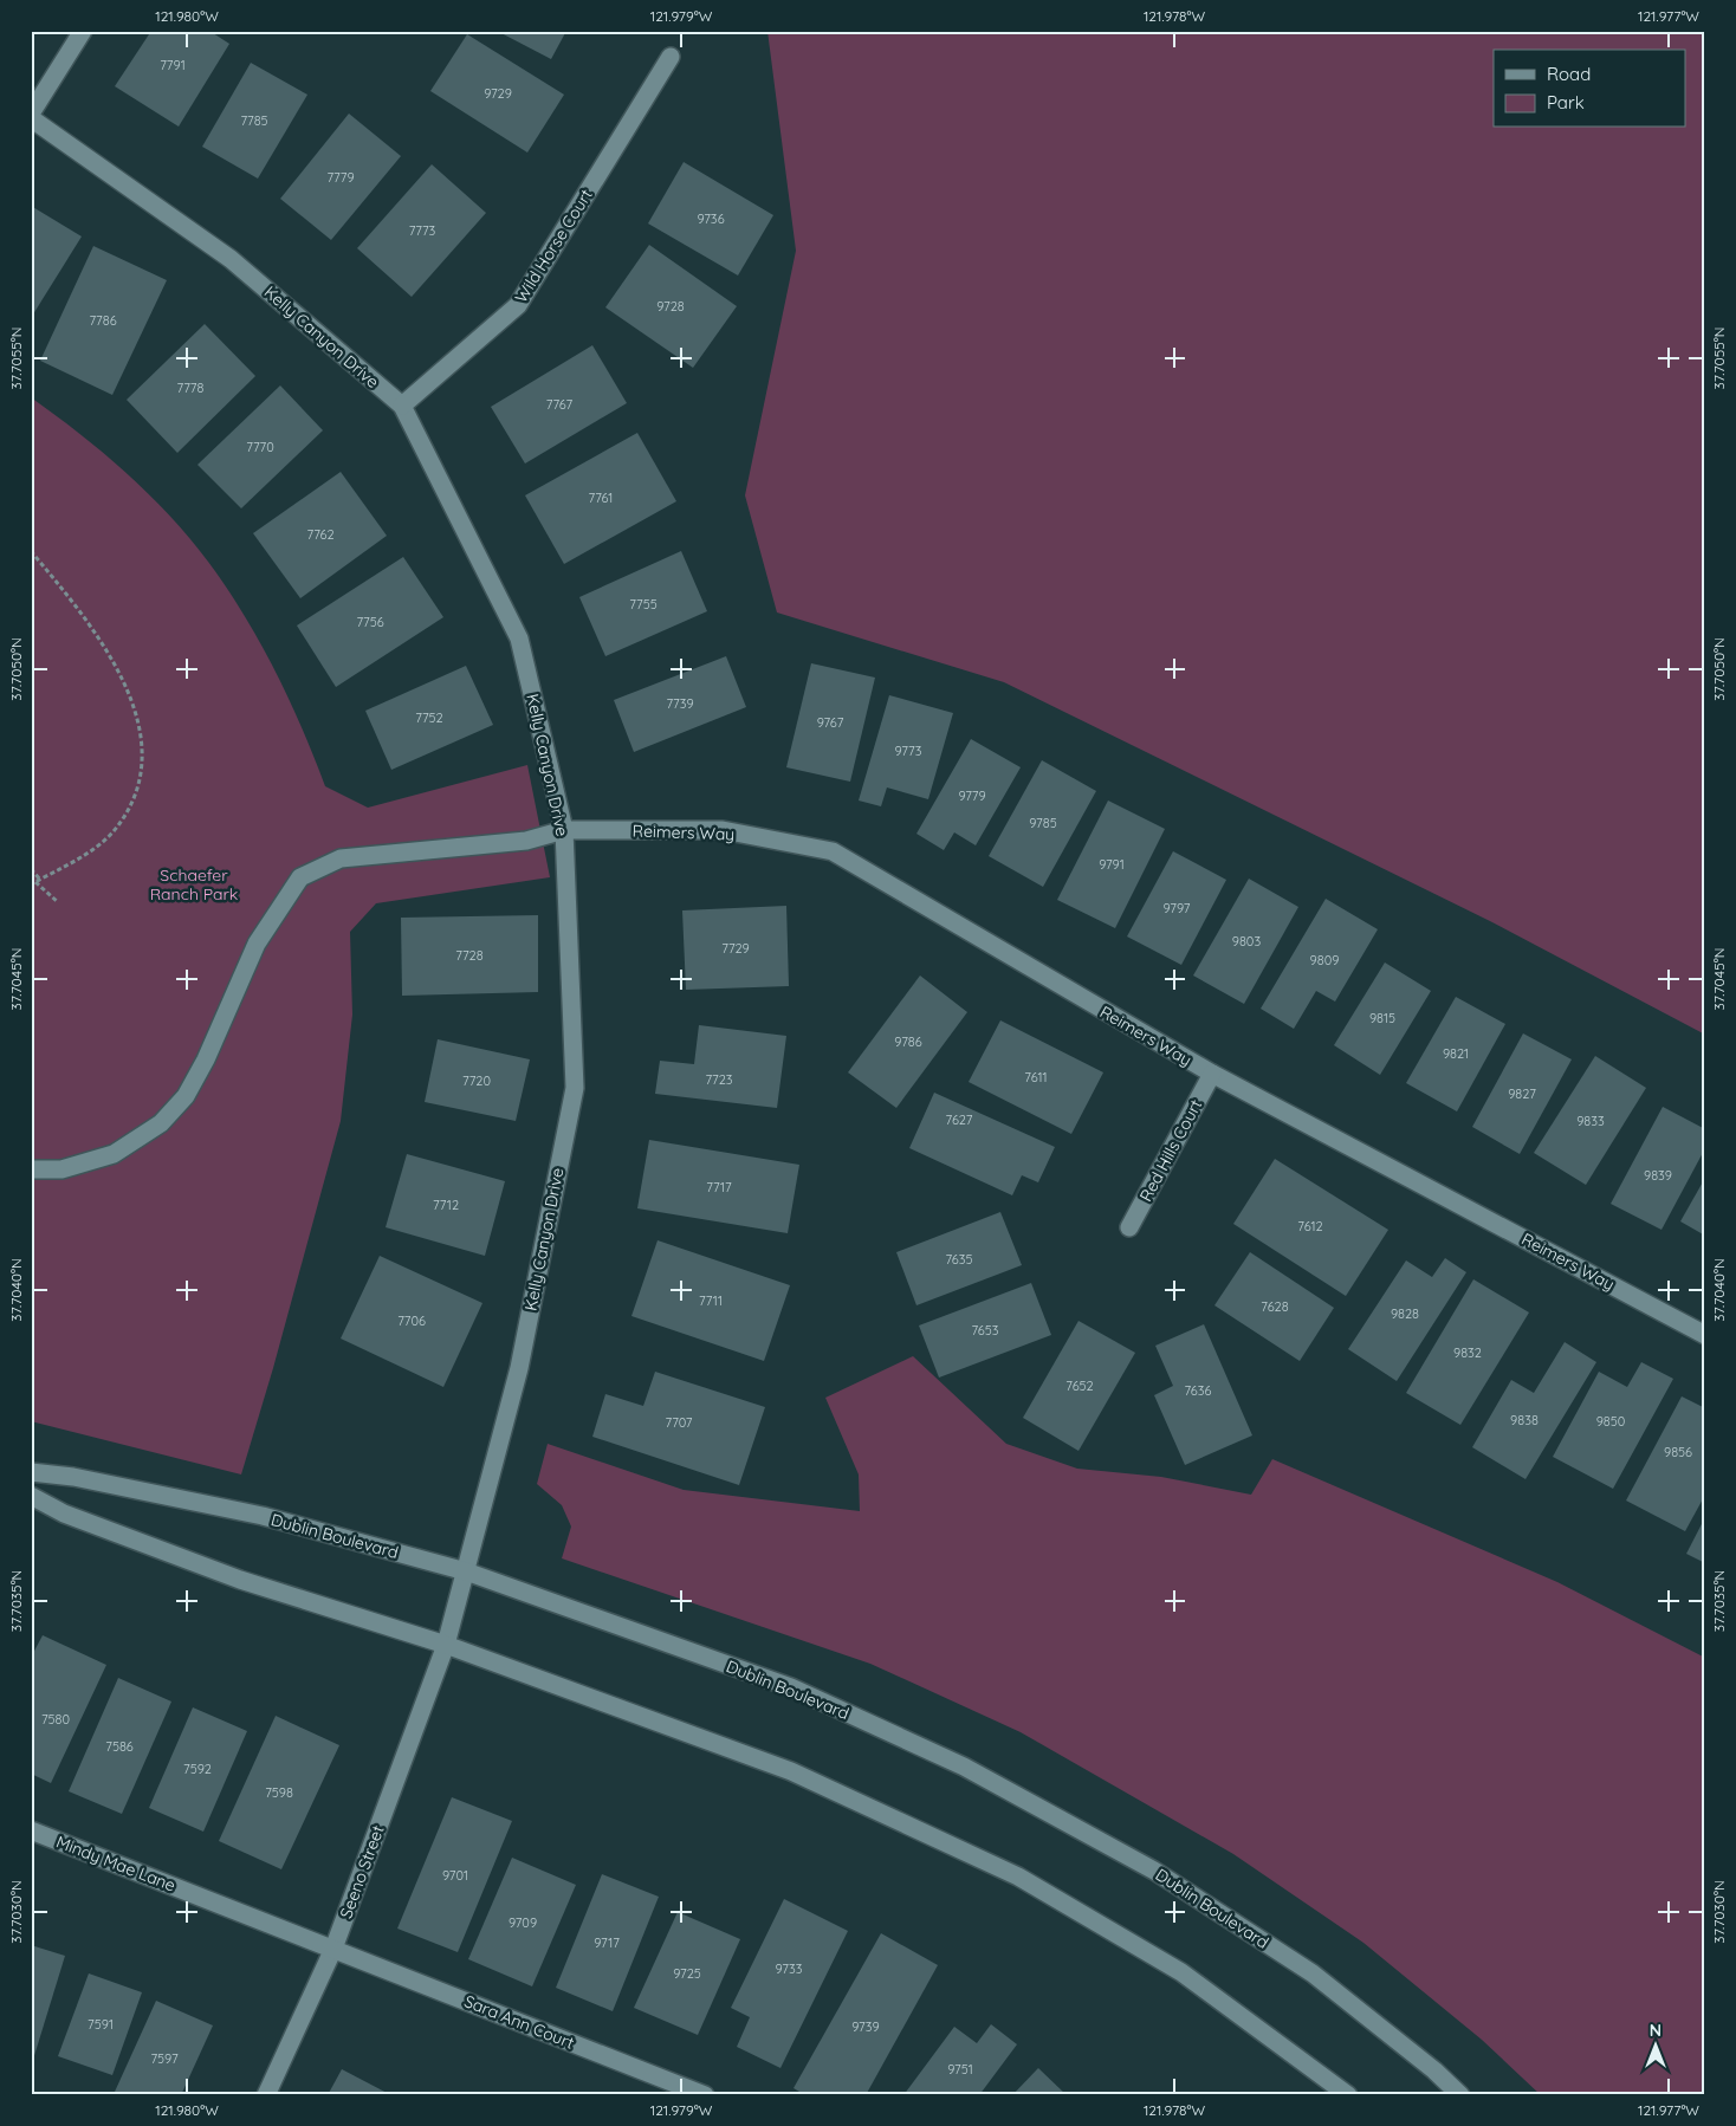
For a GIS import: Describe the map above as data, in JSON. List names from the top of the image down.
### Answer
{
  "streets": {
    "street": [
      "Wild Horse Court",
      "Kelly Canyon Drive",
      "Reimers Way",
      "Red Hills Court",
      "Dublin Boulevard",
      "Mindy Mae Lane",
      "Seeno Street",
      "Sara Ann Court"
    ]
  },
  "crossings": [
    ["Wild Horse Court", "Kelly Canyon Drive"],
    ["Kelly Canyon Drive", "Reimers Way"],
    ["Kelly Canyon Drive", "Dublin Boulevard"],
    ["Kelly Canyon Drive", "Seeno Street"],
    ["Reimers Way", "Red Hills Court"],
    ["Mindy Mae Lane", "Seeno Street"],
    ["Mindy Mae Lane", "Sara Ann Court"],
    ["Seeno Street", "Sara Ann Court"]
  ],
  "parks": ["Schaefer Ranch Park"],
  "house_numbers": [
    "7791",
    "9729",
    "7785",
    "7779",
    "9736",
    "7773",
    "9728",
    "7786",
    "7778",
    "7767",
    "7770",
    "7761",
    "7762",
    "7755",
    "7756",
    "7739",
    "7752",
    "9767",
    "9773",
    "9779",
    "9785",
    "9791",
    "9797",
    "9803",
    "7729",
    "7728",
    "9809",
    "9815",
    "9786",
    "9821",
    "7611",
    "7723",
    "7720",
    "9827",
    "7627",
    "9833",
    "9839",
    "7717",
    "7712",
    "7612",
    "7635",
    "7711",
    "7628",
    "9828",
    "7706",
    "7653",
    "9832",
    "7652",
    "7636",
    "9838",
    "9850",
    "7707",
    "9856",
    "7580",
    "7586",
    "7592",
    "7598",
    "9701",
    "9709",
    "9717",
    "9733",
    "9725",
    "7591",
    "9739",
    "7597",
    "9751"
  ],
  "legend": ["Road", "Park"],
  "north": "top",
  "coordinates": [
    "121.980°W",
    "121.979°W",
    "121.978°W",
    "121.977°W",
    "37.7055°N",
    "37.7050°N",
    "37.7045°N",
    "37.7040°N",
    "37.7035°N",
    "37.7030°N"
  ]
}
